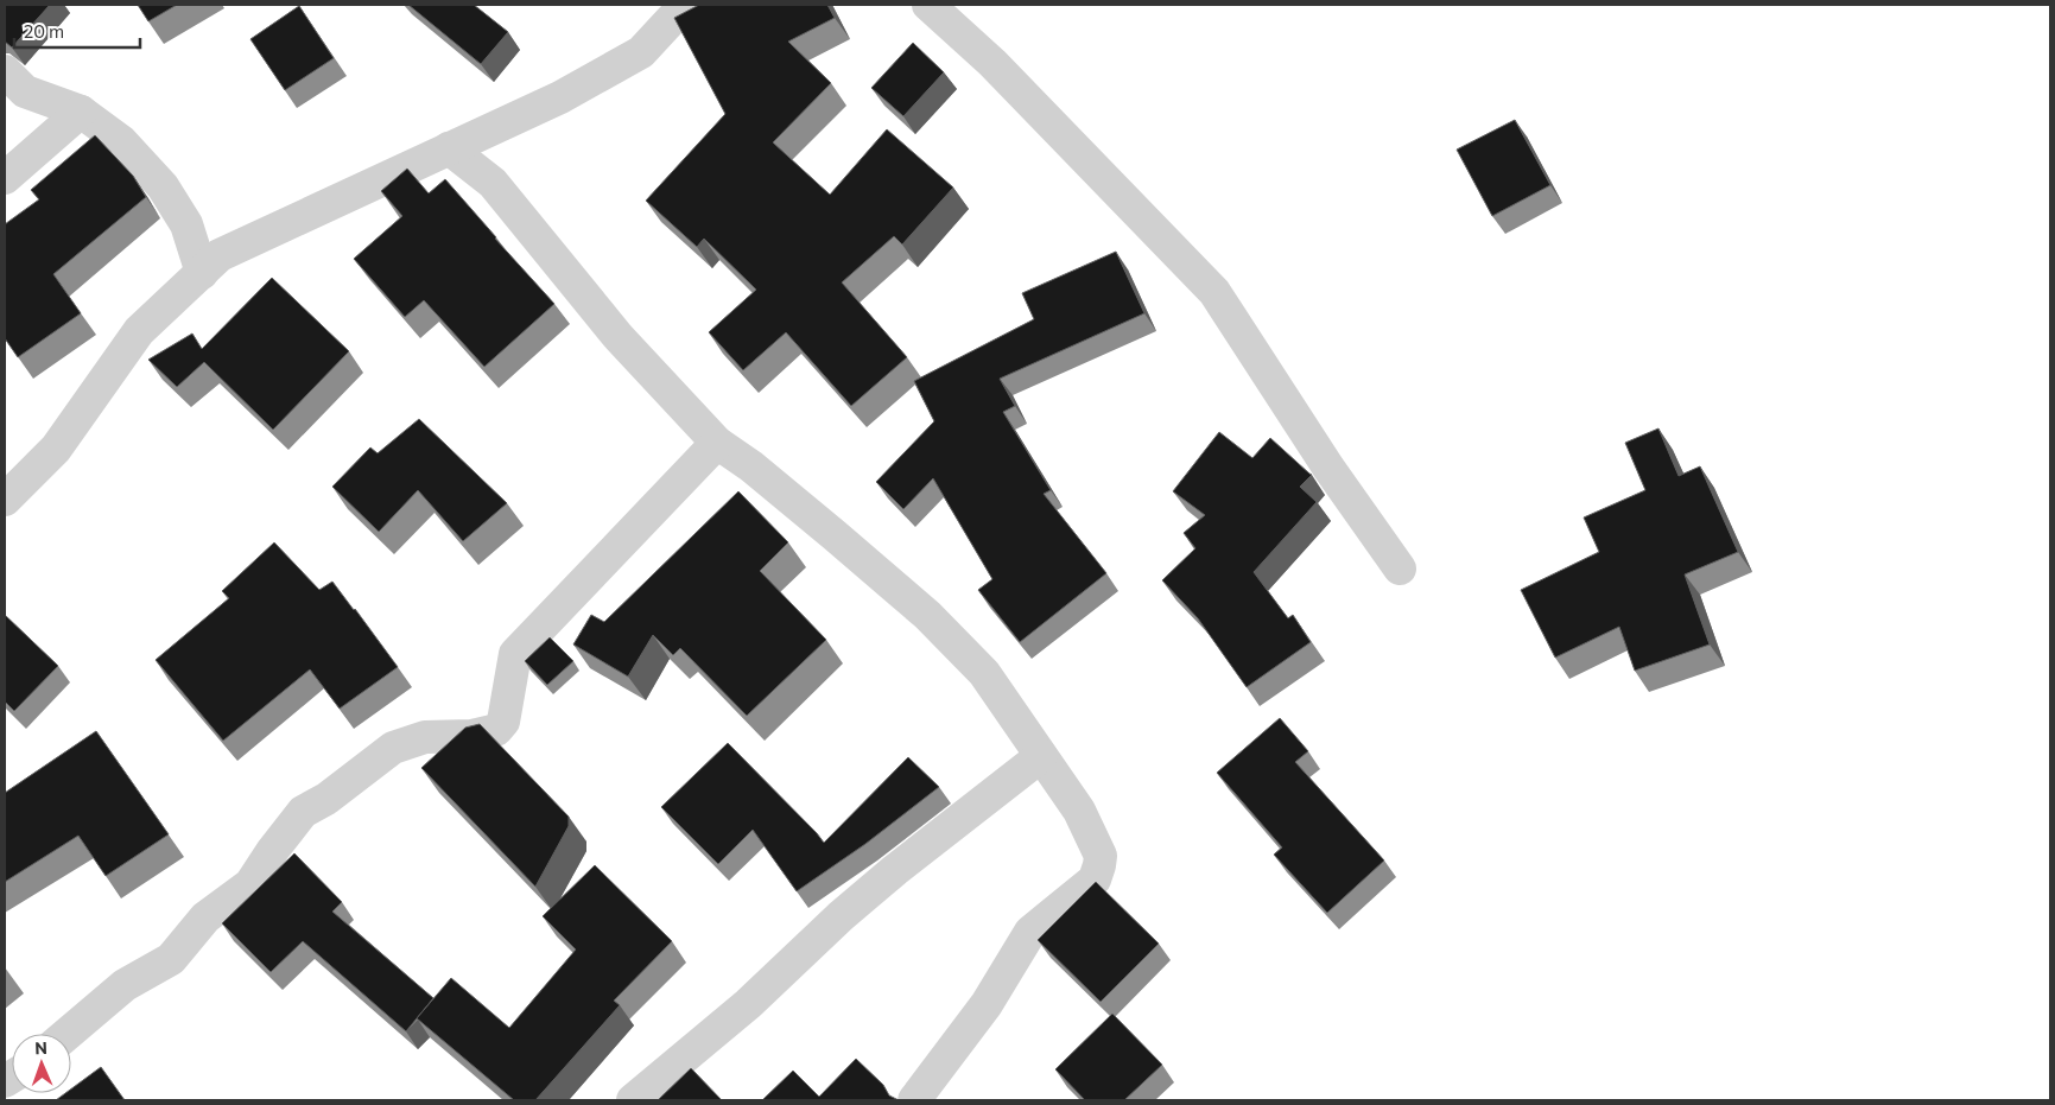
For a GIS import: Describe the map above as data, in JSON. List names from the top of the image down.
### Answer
{
  "scale_bar": "20 m",
  "north": "top"
}
